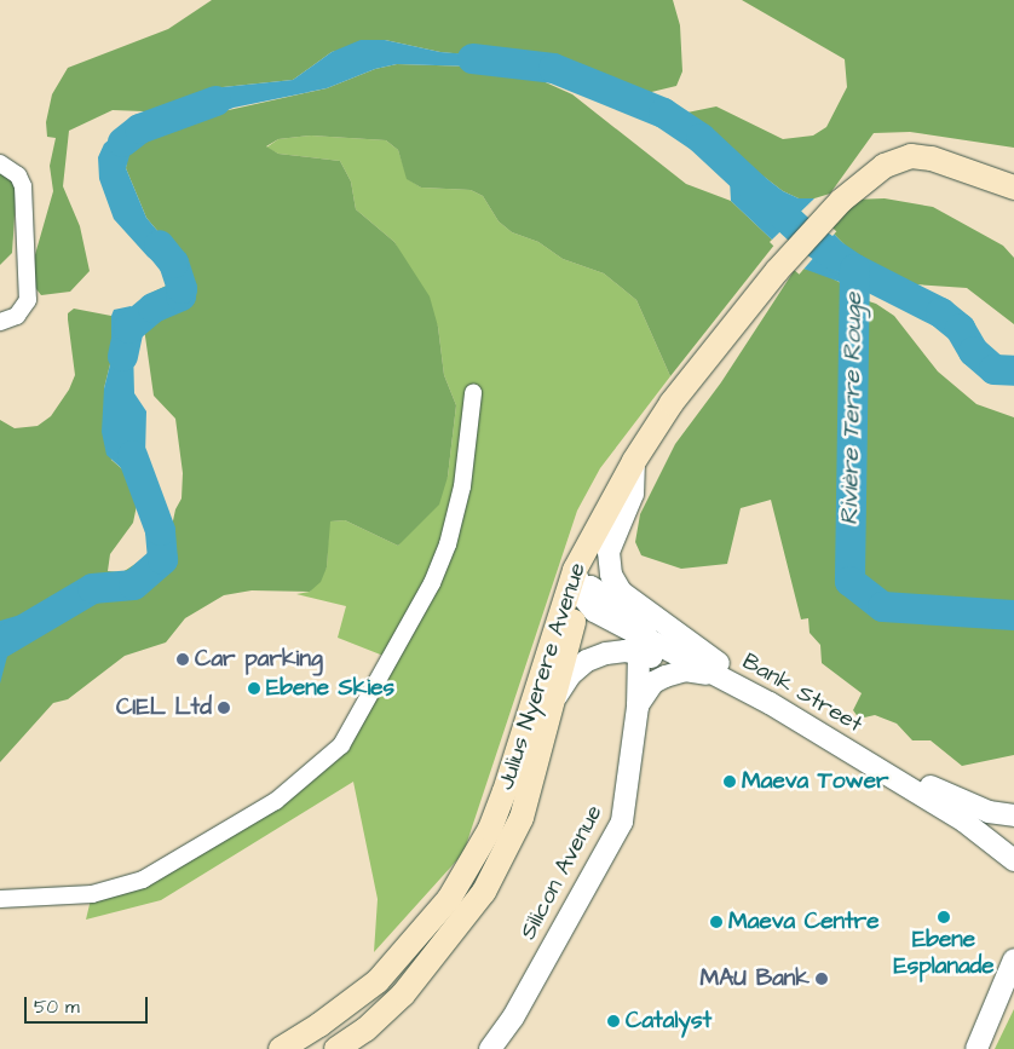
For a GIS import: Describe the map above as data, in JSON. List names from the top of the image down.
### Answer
{
  "streets": {
    "main road": ["Julius Nyerere Avenue"],
    "street": ["Bank Street", "Silicon Avenue"]
  },
  "crossings": [
    ["Julius Nyerere Avenue", "Bank Street"]
  ],
  "water": ["Rivière Terre Rouge"],
  "places": [
    "Car parking",
    "Ebene Skies",
    "CIEL Ltd",
    "Maeva Tower",
    "Ebene Esplanade",
    "Maeva Centre",
    "MAU Bank",
    "Catalyst"
  ],
  "scale_bar": "50 m"
}
